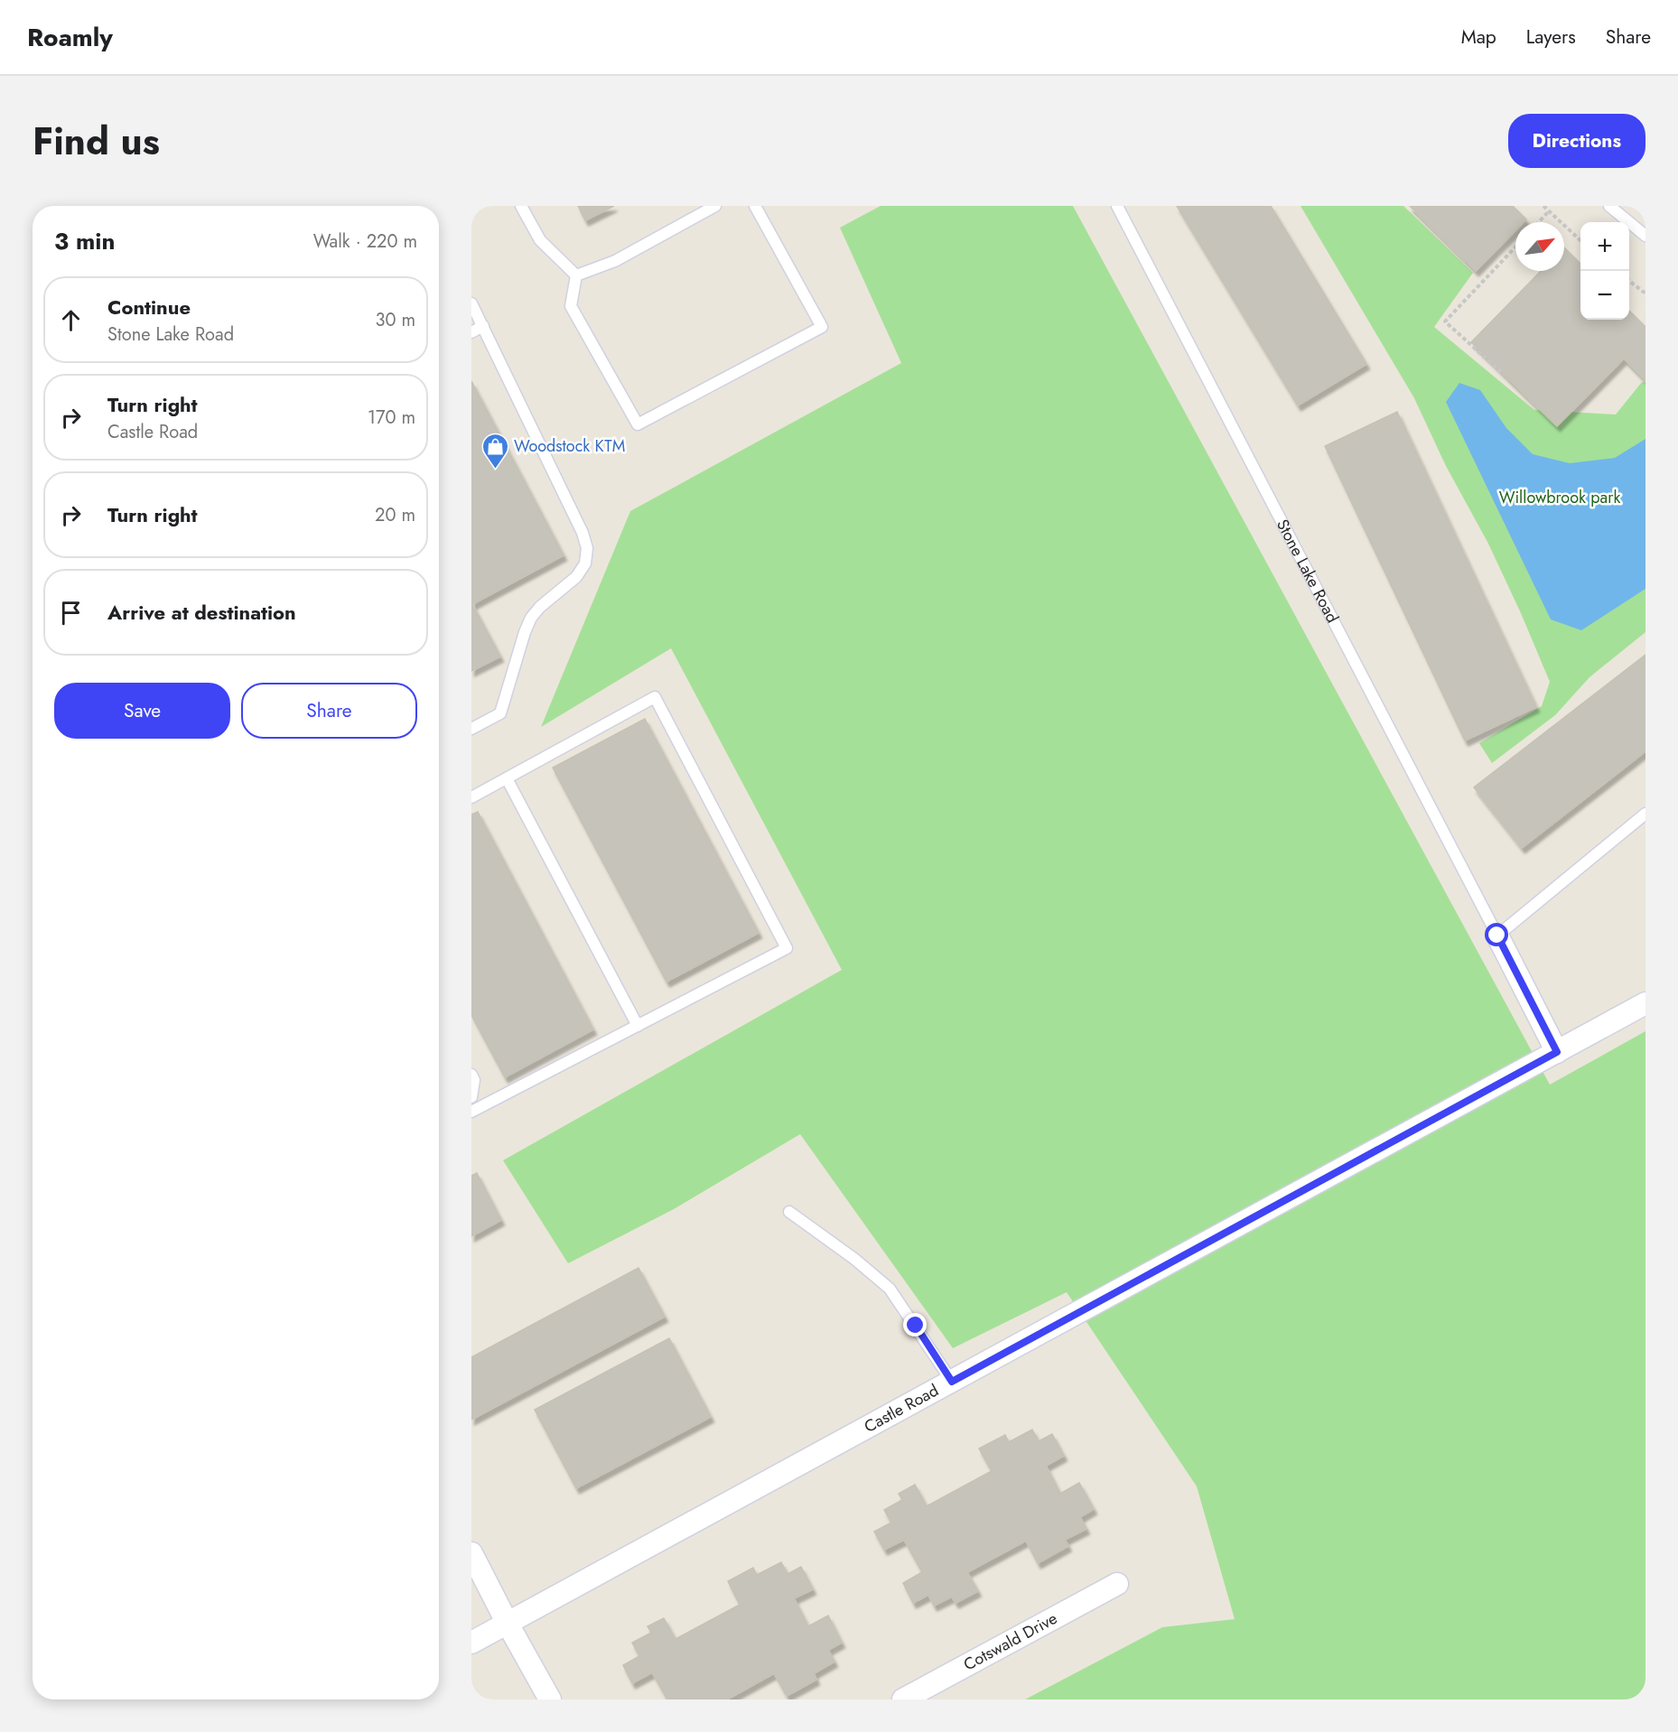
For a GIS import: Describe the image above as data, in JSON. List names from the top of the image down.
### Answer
{
  "streets": {
    "street": ["Stone Lake Road", "Castle Road", "Cotswald Drive"]
  },
  "crossings": [
    ["Stone Lake Road", "Castle Road"]
  ],
  "parks": ["Willowbrook park"],
  "places": {
    "shop": ["Woodstock KTM"]
  },
  "north": "top right",
  "page": {
    "header": "Roamly",
    "nav": ["Map", "Layers", "Share"],
    "title": "Find us",
    "buttons": [
      "Directions",
      ["Save", "Share"]
    ],
    "heading": ["3 min", "Walk · 220 m"],
    "map_buttons": ["+", "−"],
    "list": [
      ["Continue", "Stone Lake Road", "30 m"],
      ["Turn right", "Castle Road", "170 m"],
      ["Turn right", "20 m"],
      "Arrive at destination"
    ]
  }
}
